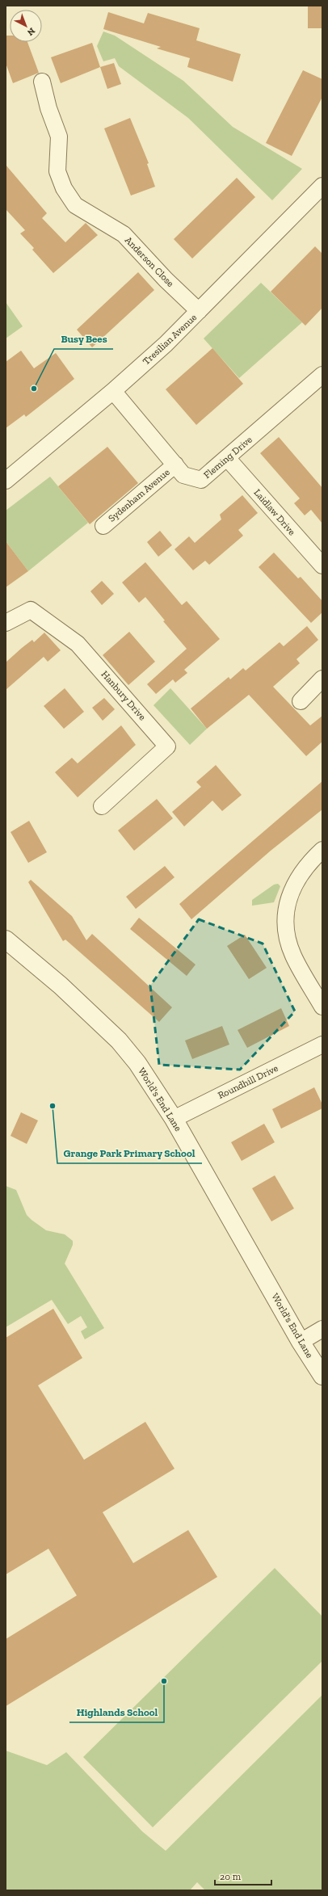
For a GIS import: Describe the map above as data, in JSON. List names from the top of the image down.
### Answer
{
  "streets": {
    "street": [
      "Anderson Close",
      "Tresilian Avenue",
      "Fleming Drive",
      "Sydenham Avenue",
      "Laidlaw Drive",
      "Hanbury Drive",
      "Roundhill Drive",
      "World's End Lane"
    ]
  },
  "crossings": [
    ["Anderson Close", "Tresilian Avenue"],
    ["Tresilian Avenue", "Fleming Drive"],
    ["Fleming Drive", "Sydenham Avenue"],
    ["Fleming Drive", "Laidlaw Drive"],
    ["Roundhill Drive", "World's End Lane"]
  ],
  "places": ["Busy Bees", "Grange Park Primary School", "Highlands School"],
  "scale_bar": "20 m",
  "north": "bottom right"
}
